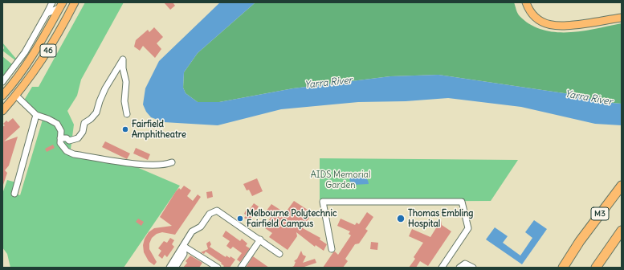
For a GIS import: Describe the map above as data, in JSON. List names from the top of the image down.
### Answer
{
  "streets": {
    "highway": ["M3"],
    "main road": ["46"]
  },
  "water": ["Yarra River"],
  "parks": ["AIDS Memorial Garden"],
  "places": ["Fairfield Amphitheatre", "Melbourne Polytechnic Fairfield Campus", "Thomas Embling Hospital"]
}
